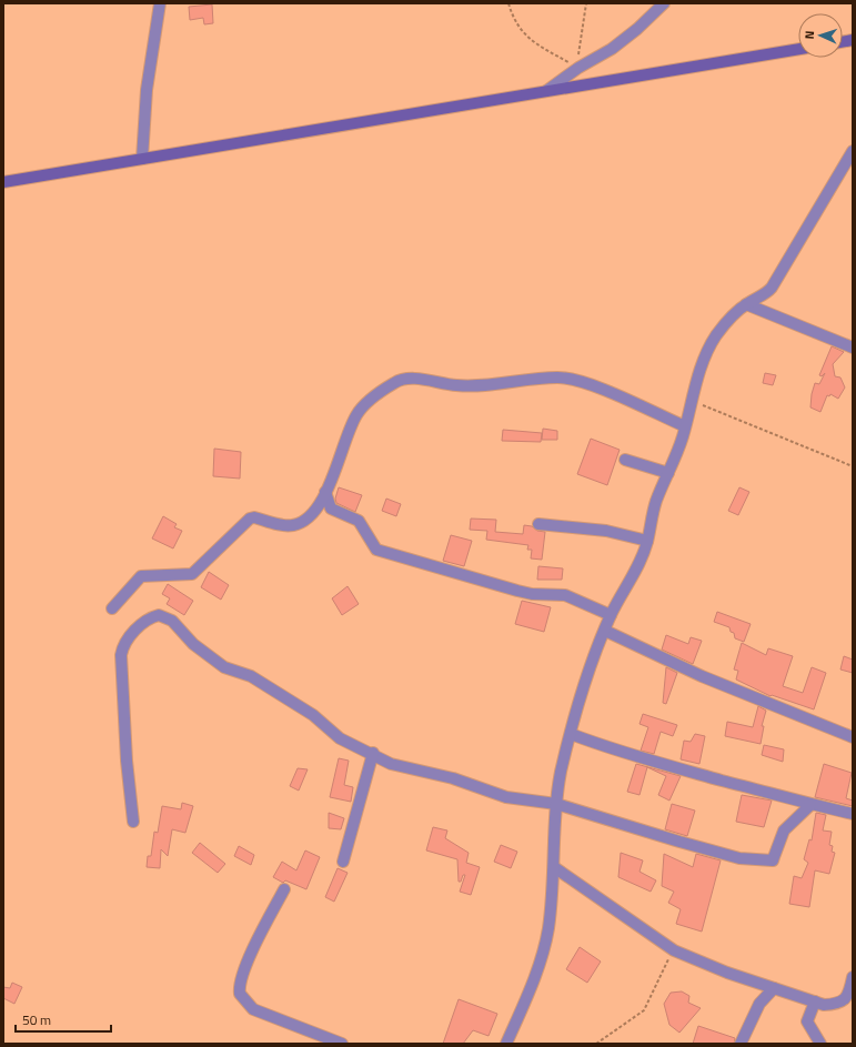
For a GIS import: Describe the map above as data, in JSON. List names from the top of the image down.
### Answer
{
  "scale_bar": "50 m",
  "north": "left"
}
